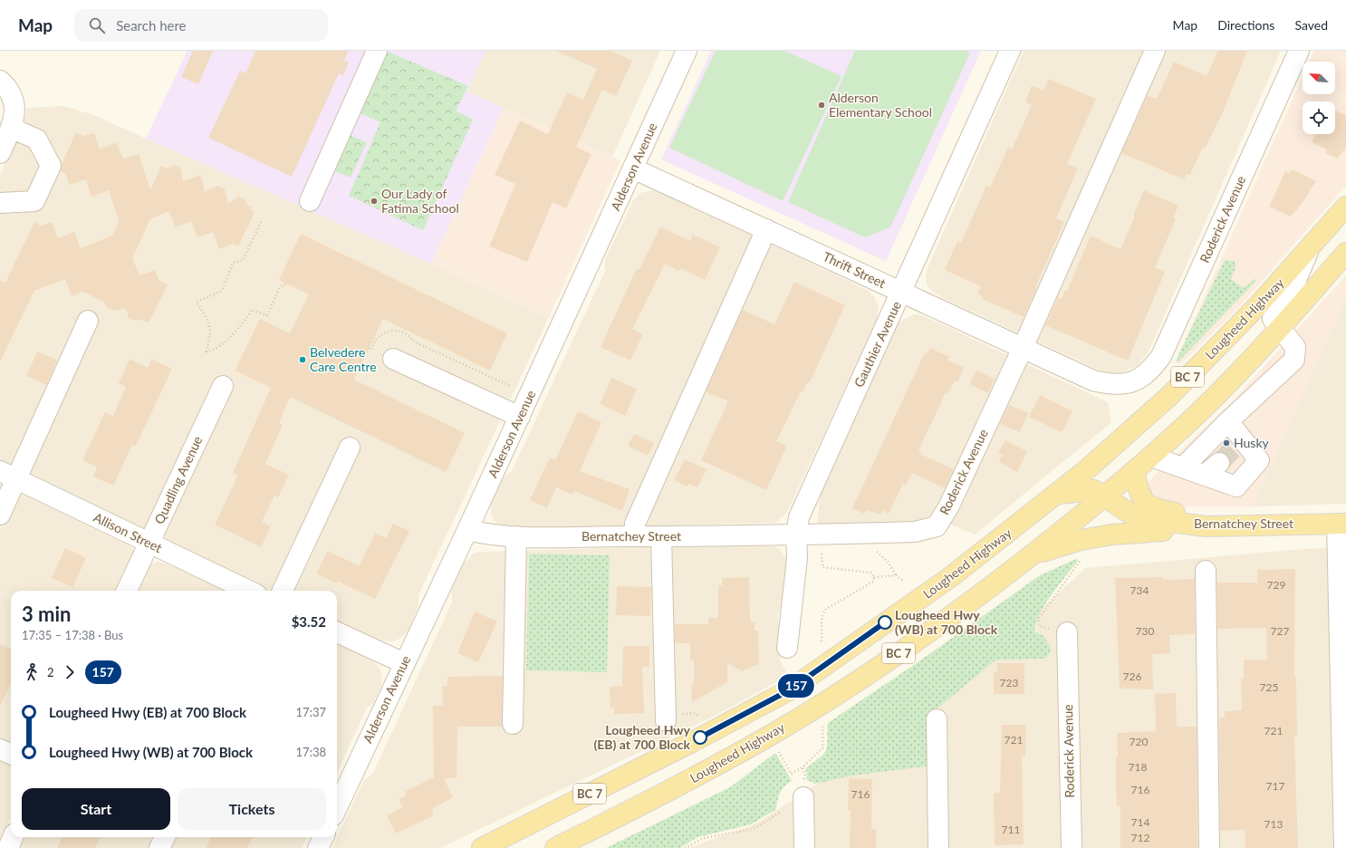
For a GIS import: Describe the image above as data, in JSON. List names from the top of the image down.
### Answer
{
  "streets": {
    "main road": ["Lougheed Highway", "BC 7", "Bernatchey Street"],
    "street": [
      "Alderson Avenue",
      "Roderick Avenue",
      "Thrift Street",
      "Gauthier Avenue",
      "Quadling Avenue",
      "Allison Street"
    ]
  },
  "crossings": [
    ["Alderson Avenue", "Thrift Street"],
    ["Alderson Avenue", "Bernatchey Street"],
    ["Roderick Avenue", "Thrift Street"],
    ["Roderick Avenue", "Gauthier Avenue"],
    ["Roderick Avenue", "Bernatchey Street"],
    ["Thrift Street", "Gauthier Avenue"],
    ["Lougheed Highway", "Bernatchey Street"],
    ["Gauthier Avenue", "Bernatchey Street"],
    ["Quadling Avenue", "Allison Street"]
  ],
  "places": [
    "Alderson Elementary School",
    "Our Lady of Fatima School",
    "Belvedere Care Centre",
    "Husky",
    "Lougheed Hwy (WB) at 700 Block",
    "Lougheed Hwy (EB) at 700 Block"
  ],
  "lines": ["bus line 157"],
  "house_numbers": [
    "729",
    "734",
    "730",
    "727",
    "726",
    "723",
    "725",
    "721",
    "721",
    "720",
    "718",
    "717",
    "716",
    "716",
    "714",
    "713",
    "711",
    "712"
  ],
  "north": "top left",
  "page": {
    "header": "Map",
    "search": "Search here",
    "nav": ["Map", "Directions", "Saved"],
    "on_map": "157",
    "heading": ["3 min", "17:35 – 17:38 · Bus", "$3.52"],
    "legs": ["2", "157"],
    "list": [
      {
        "name": "Lougheed Hwy (EB) at 700 Block",
        "value": "17:37"
      },
      {
        "name": "Lougheed Hwy (WB) at 700 Block",
        "value": "17:38"
      }
    ],
    "buttons": ["Start", "Tickets"]
  }
}
